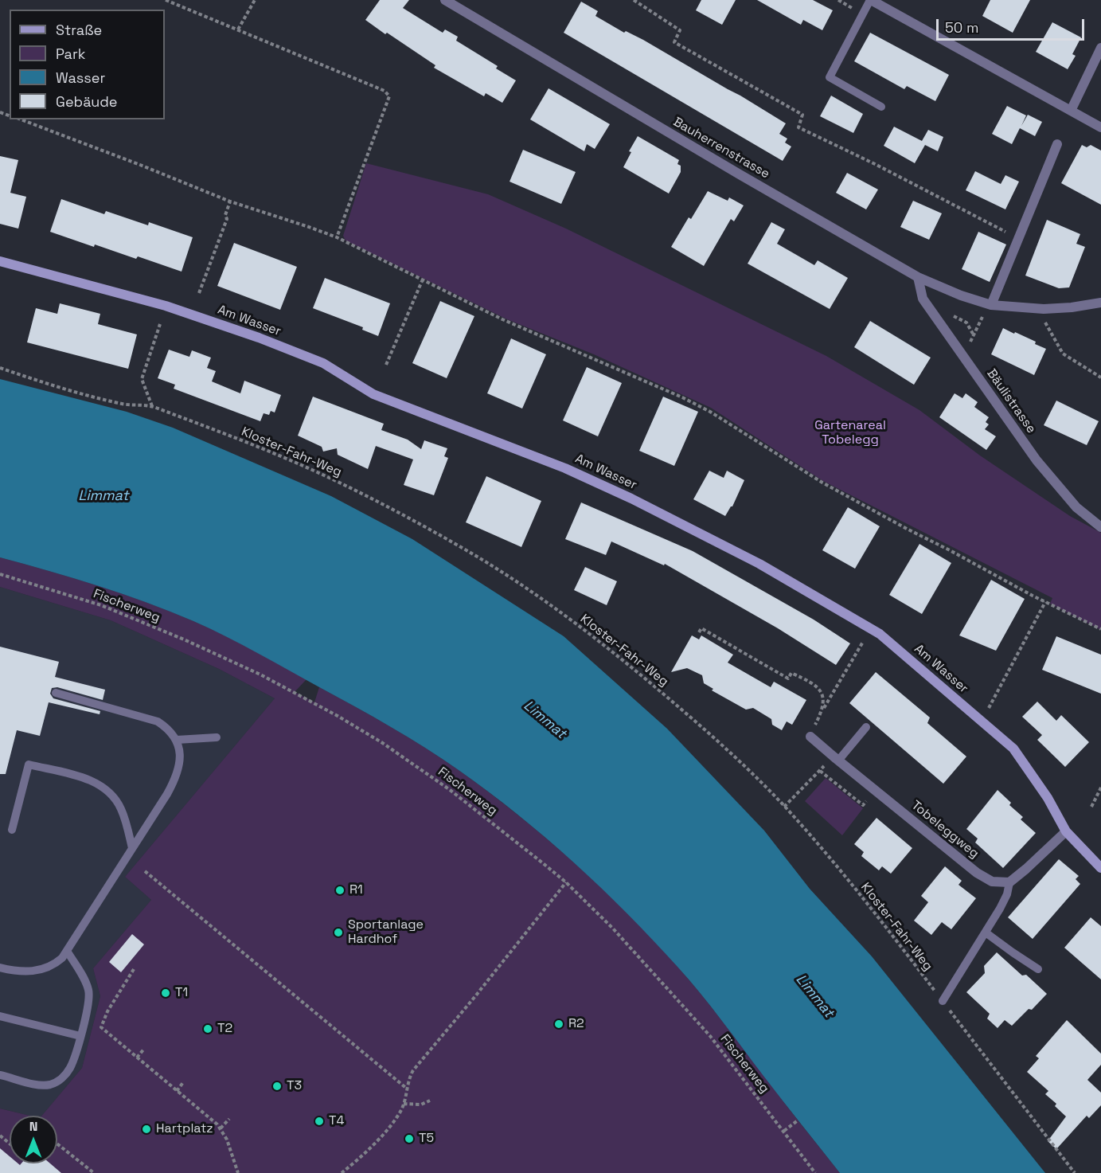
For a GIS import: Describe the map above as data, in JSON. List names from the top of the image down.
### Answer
{
  "streets": {
    "street": [
      "Bauherrenstrasse",
      "Am Wasser",
      "Bäulistrasse",
      "Tobeleggweg"
    ],
    "path": ["Kloster-Fahr-Weg", "Fischerweg"]
  },
  "crossings": [
    ["Bauherrenstrasse", "Bäulistrasse"]
  ],
  "water": ["Limmat"],
  "parks": ["Gartenareal Tobelegg"],
  "places": [
    "R1",
    "Sportanlage Hardhof",
    "T1",
    "R2",
    "T2",
    "T3",
    "T4",
    "Hartplatz",
    "T5"
  ],
  "legend": [
    "Straße",
    "Park",
    "Wasser",
    "Gebäude"
  ],
  "scale_bar": "50 m",
  "north": "top"
}
